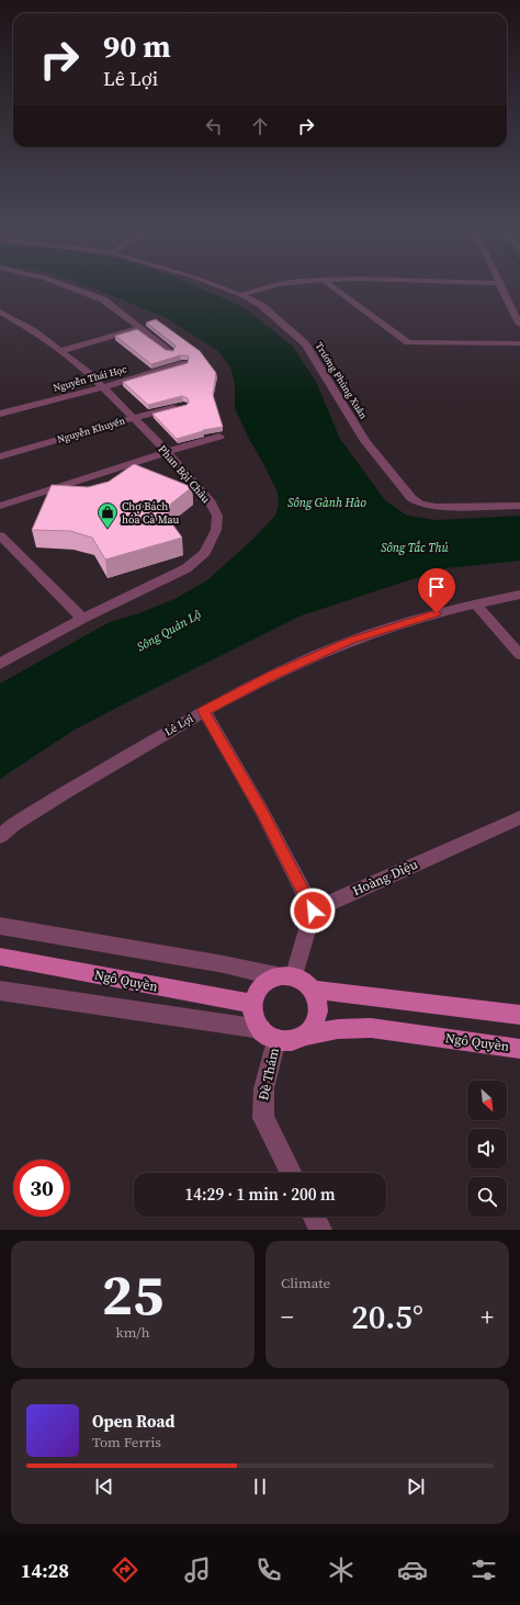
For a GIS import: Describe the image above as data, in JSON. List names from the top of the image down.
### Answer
{
  "streets": {
    "main road": ["Ngô Quyền"],
    "street": [
      "Nguyễn Thái Học",
      "Trương Phùng Xuân",
      "Nguyễn Khuyến",
      "Phan Bội Châu",
      "Lê Lợi",
      "Hoàng Diệu",
      "Đề Thám"
    ]
  },
  "crossings": [
    ["Nguyễn Thái Học", "Phan Bội Châu"],
    ["Nguyễn Khuyến", "Phan Bội Châu"],
    ["Ngô Quyền", "Đề Thám"]
  ],
  "water": ["Sông Gành Hào", "Sông Tắc Thủ", "Sông Quản Lộ"],
  "places": {
    "shop": ["Chợ Bách hóa Cà Mau"]
  },
  "north": "bottom right",
  "page": {
    "turn": ["90 m", "Lê Lợi"],
    "limit": "30",
    "trip": "14:29 · 1 min · 200 m",
    "tile": [
      ["25", "km/h"],
      "Climate"
    ],
    "heat": ["−", "20.5°", "+"],
    "song": ["Open Road", "Tom Ferris"],
    "tabs": "14:28"
  }
}
